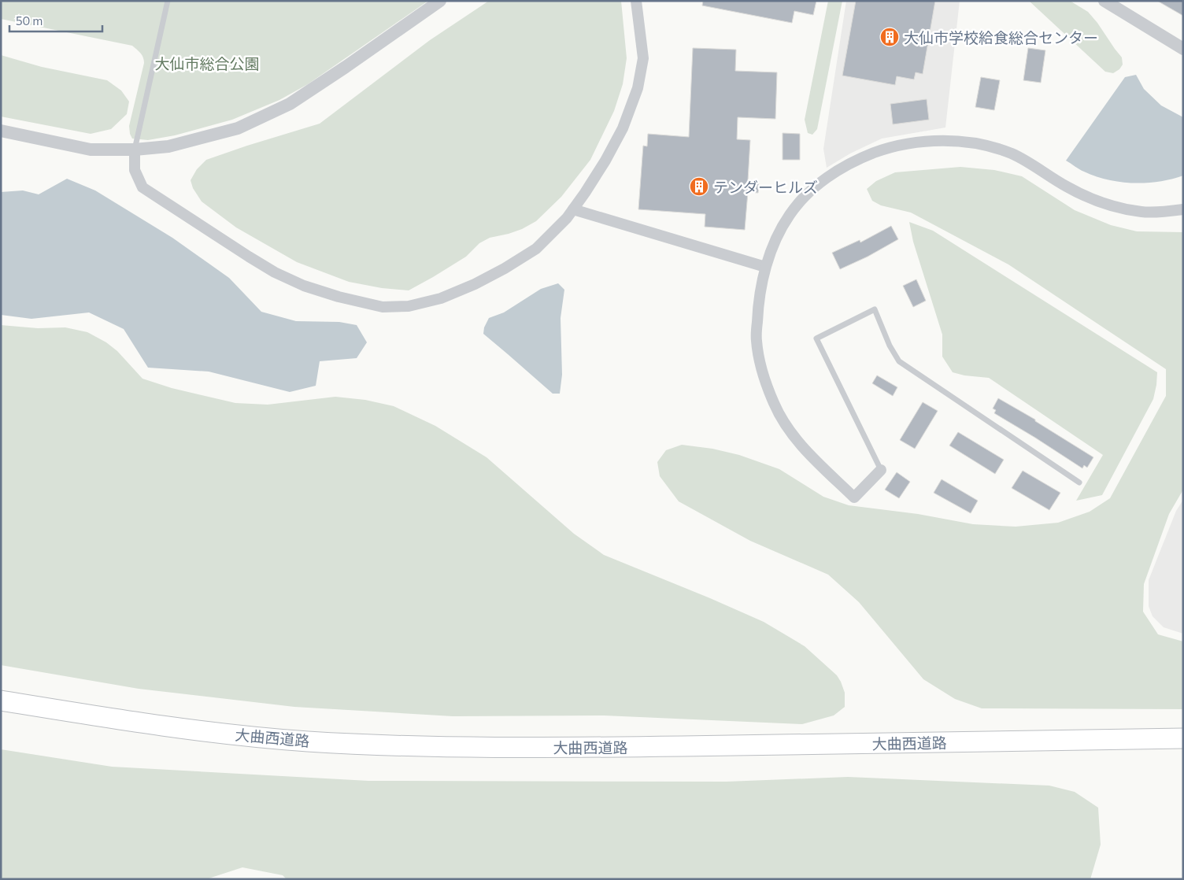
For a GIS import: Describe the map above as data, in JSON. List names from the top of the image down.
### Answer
{
  "streets": {
    "highway": ["大曲西道路"]
  },
  "parks": ["大仙市総合公園"],
  "places": {
    "building": ["大仙市学校給食総合センター", "テンダーヒルズ"]
  },
  "scale_bar": "50 m"
}
